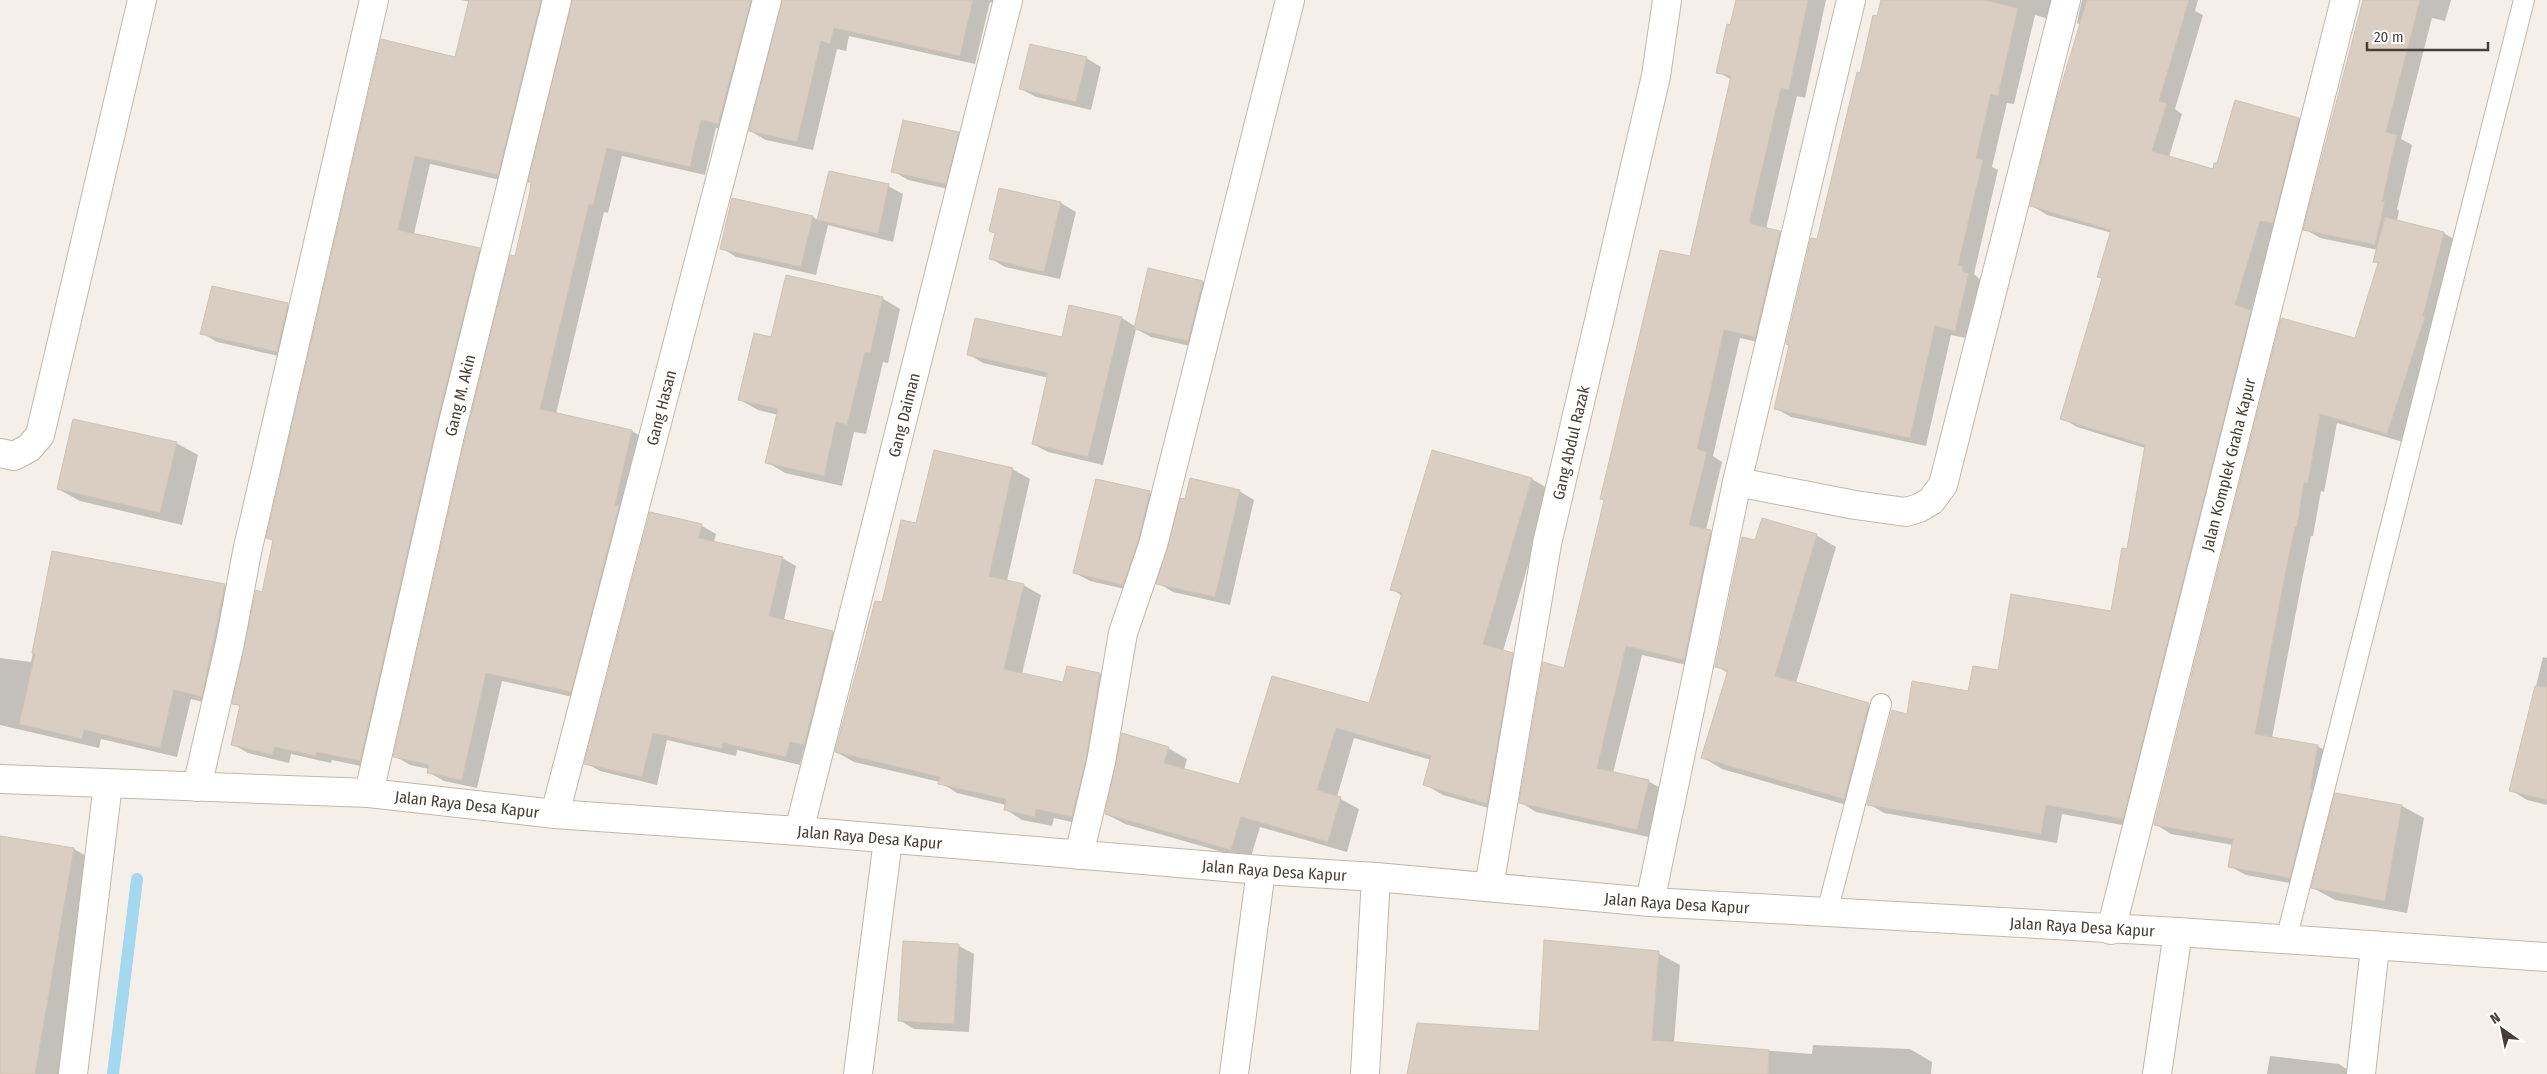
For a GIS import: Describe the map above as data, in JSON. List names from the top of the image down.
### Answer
{
  "streets": {
    "street": [
      "Gang M. Akin",
      "Gang Hasan",
      "Gang Daiman",
      "Gang Abdul Razak",
      "Jalan Komplek Graha Kapur",
      "Jalan Raya Desa Kapur"
    ]
  },
  "crossings": [
    ["Gang M. Akin", "Jalan Raya Desa Kapur"],
    ["Gang Hasan", "Jalan Raya Desa Kapur"],
    ["Gang Daiman", "Jalan Raya Desa Kapur"],
    ["Gang Abdul Razak", "Jalan Raya Desa Kapur"],
    ["Jalan Komplek Graha Kapur", "Jalan Raya Desa Kapur"]
  ],
  "scale_bar": "20 m",
  "north": "top left"
}
